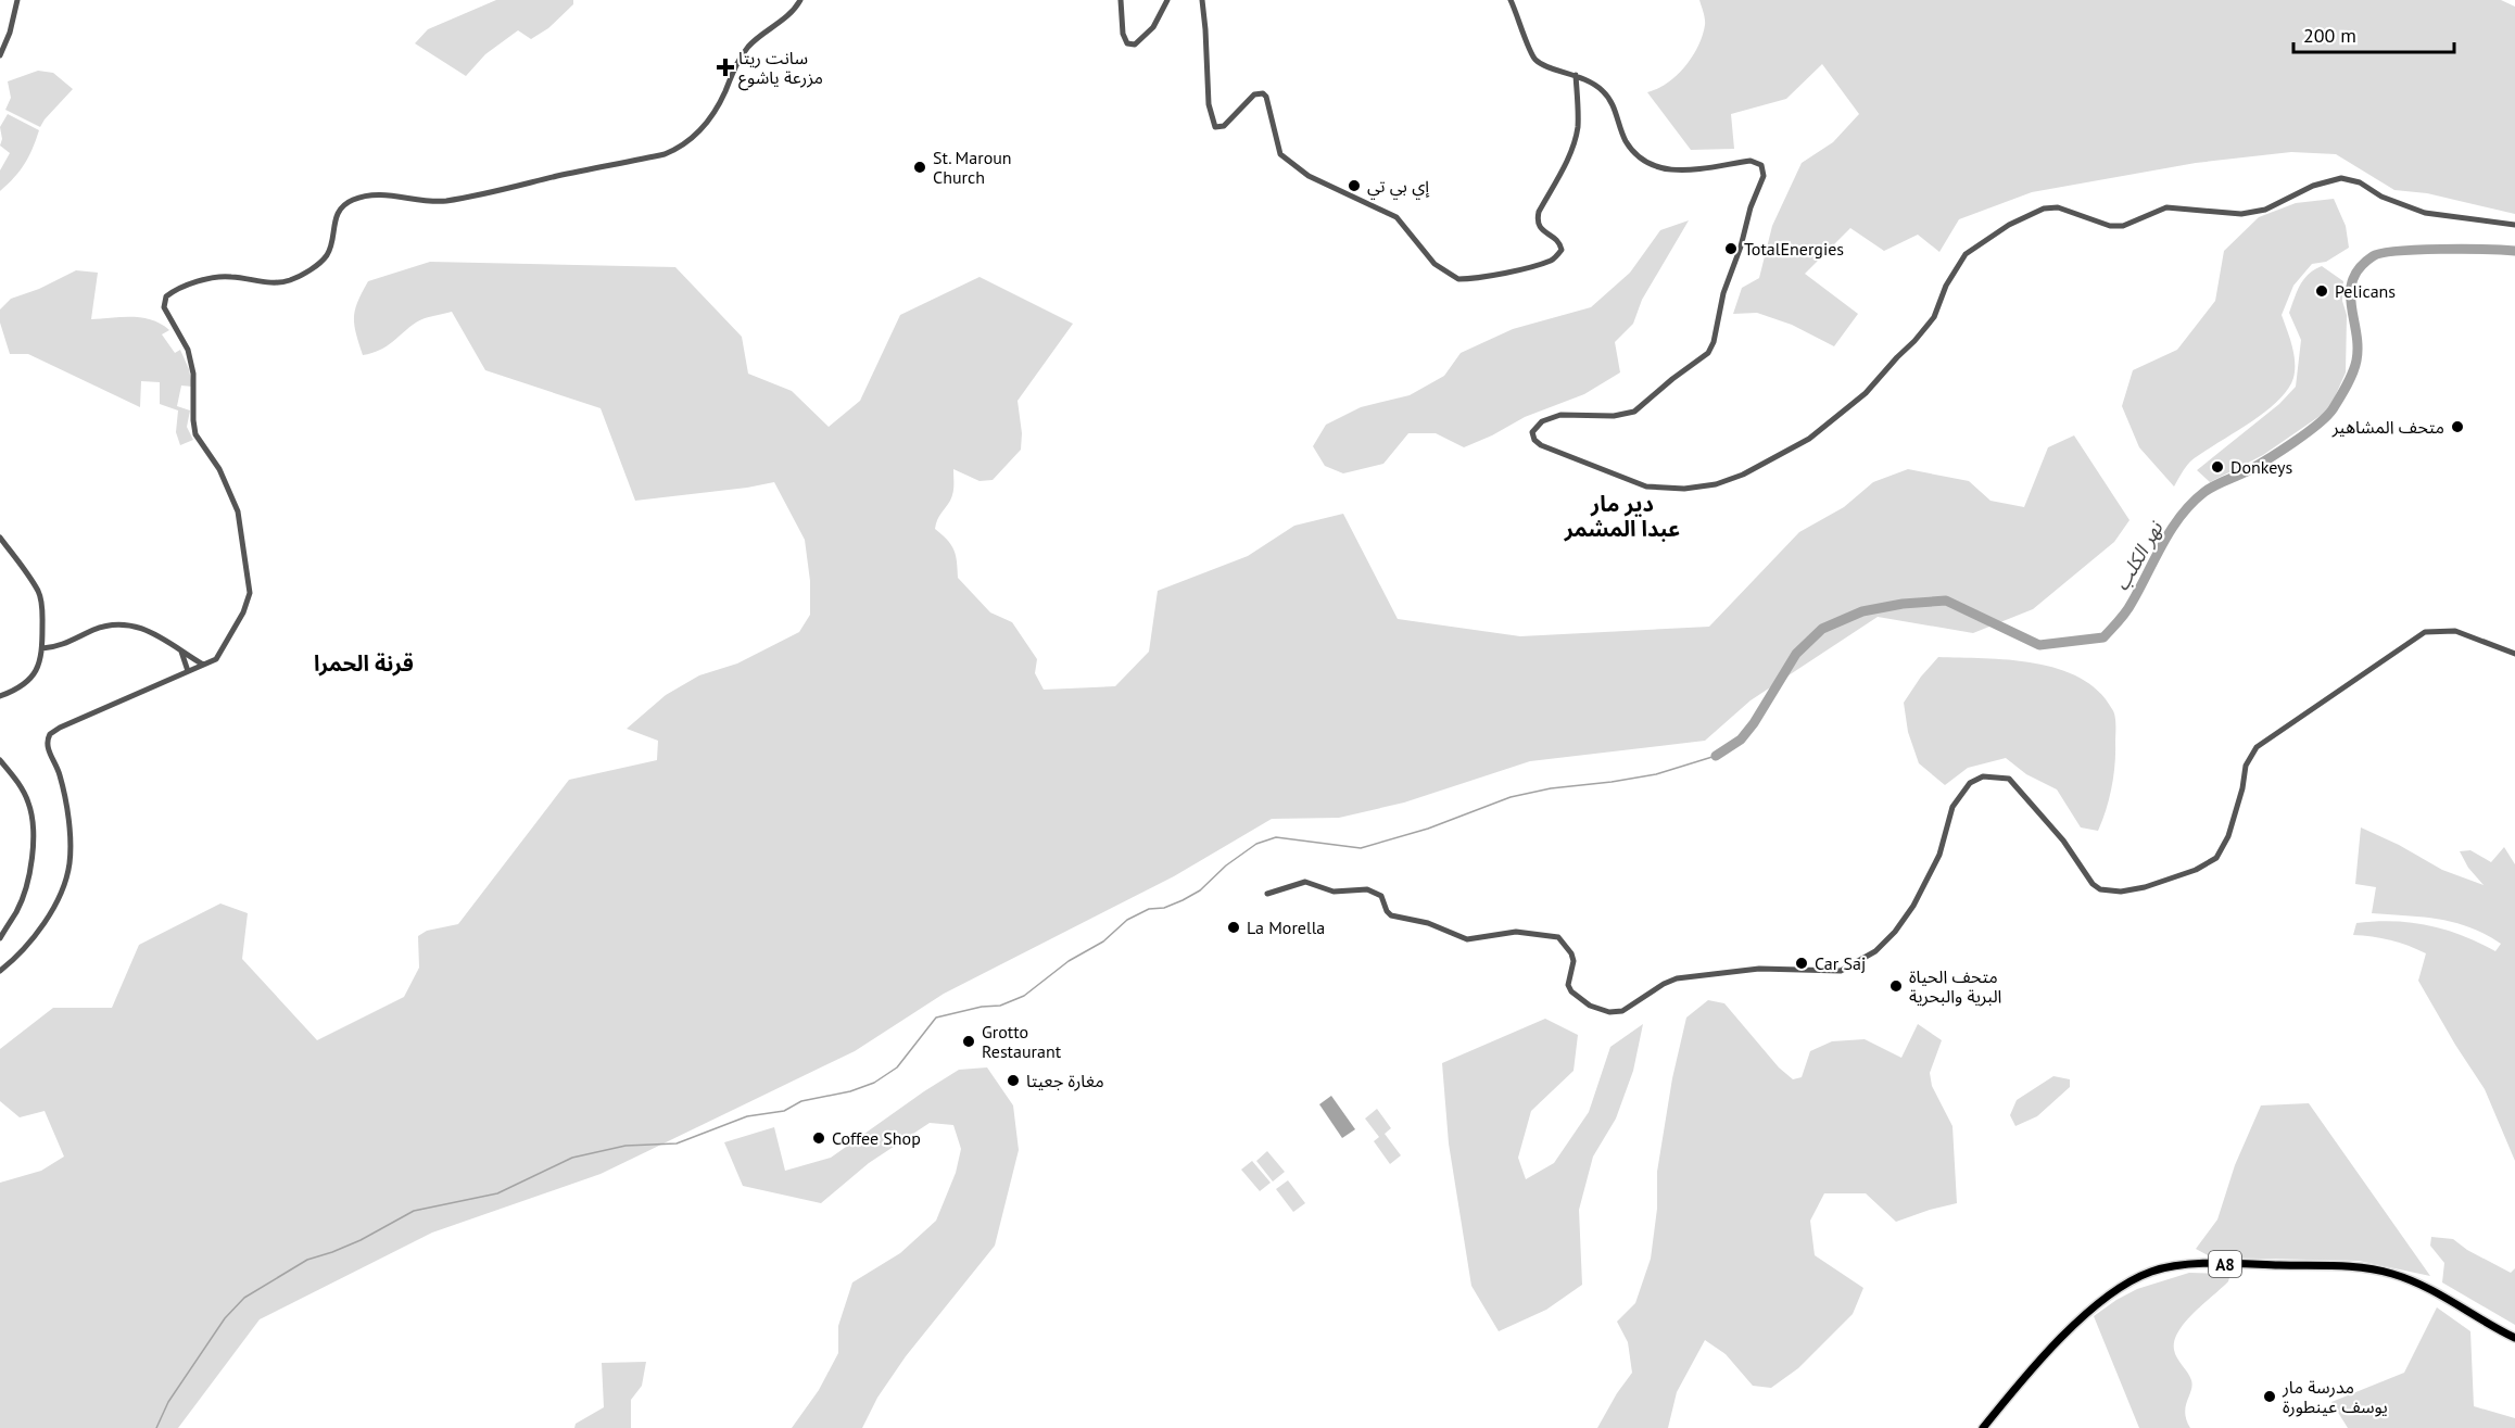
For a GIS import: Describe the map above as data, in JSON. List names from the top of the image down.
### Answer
{
  "streets": {
    "highway": ["A8"]
  },
  "districts": ["دير مار عبدا المشمر", "قرنة الحمرا"],
  "water": ["نهر الكلب"],
  "places": {
    "health": ["سانت ريتا مزرعة ياشوع"],
    "other": [
      "St. Maroun Church",
      "إي بي تي",
      "TotalEnergies",
      "Pelicans",
      "متحف المشاهير",
      "Donkeys",
      "La Morella",
      "Car Saj",
      "متحف الحياة البرية والبحرية",
      "Grotto Restaurant",
      "مغارة جعيتا",
      "Coffee Shop",
      "مدرسة مار يوسف عينطورة"
    ]
  },
  "scale_bar": "200 m"
}
